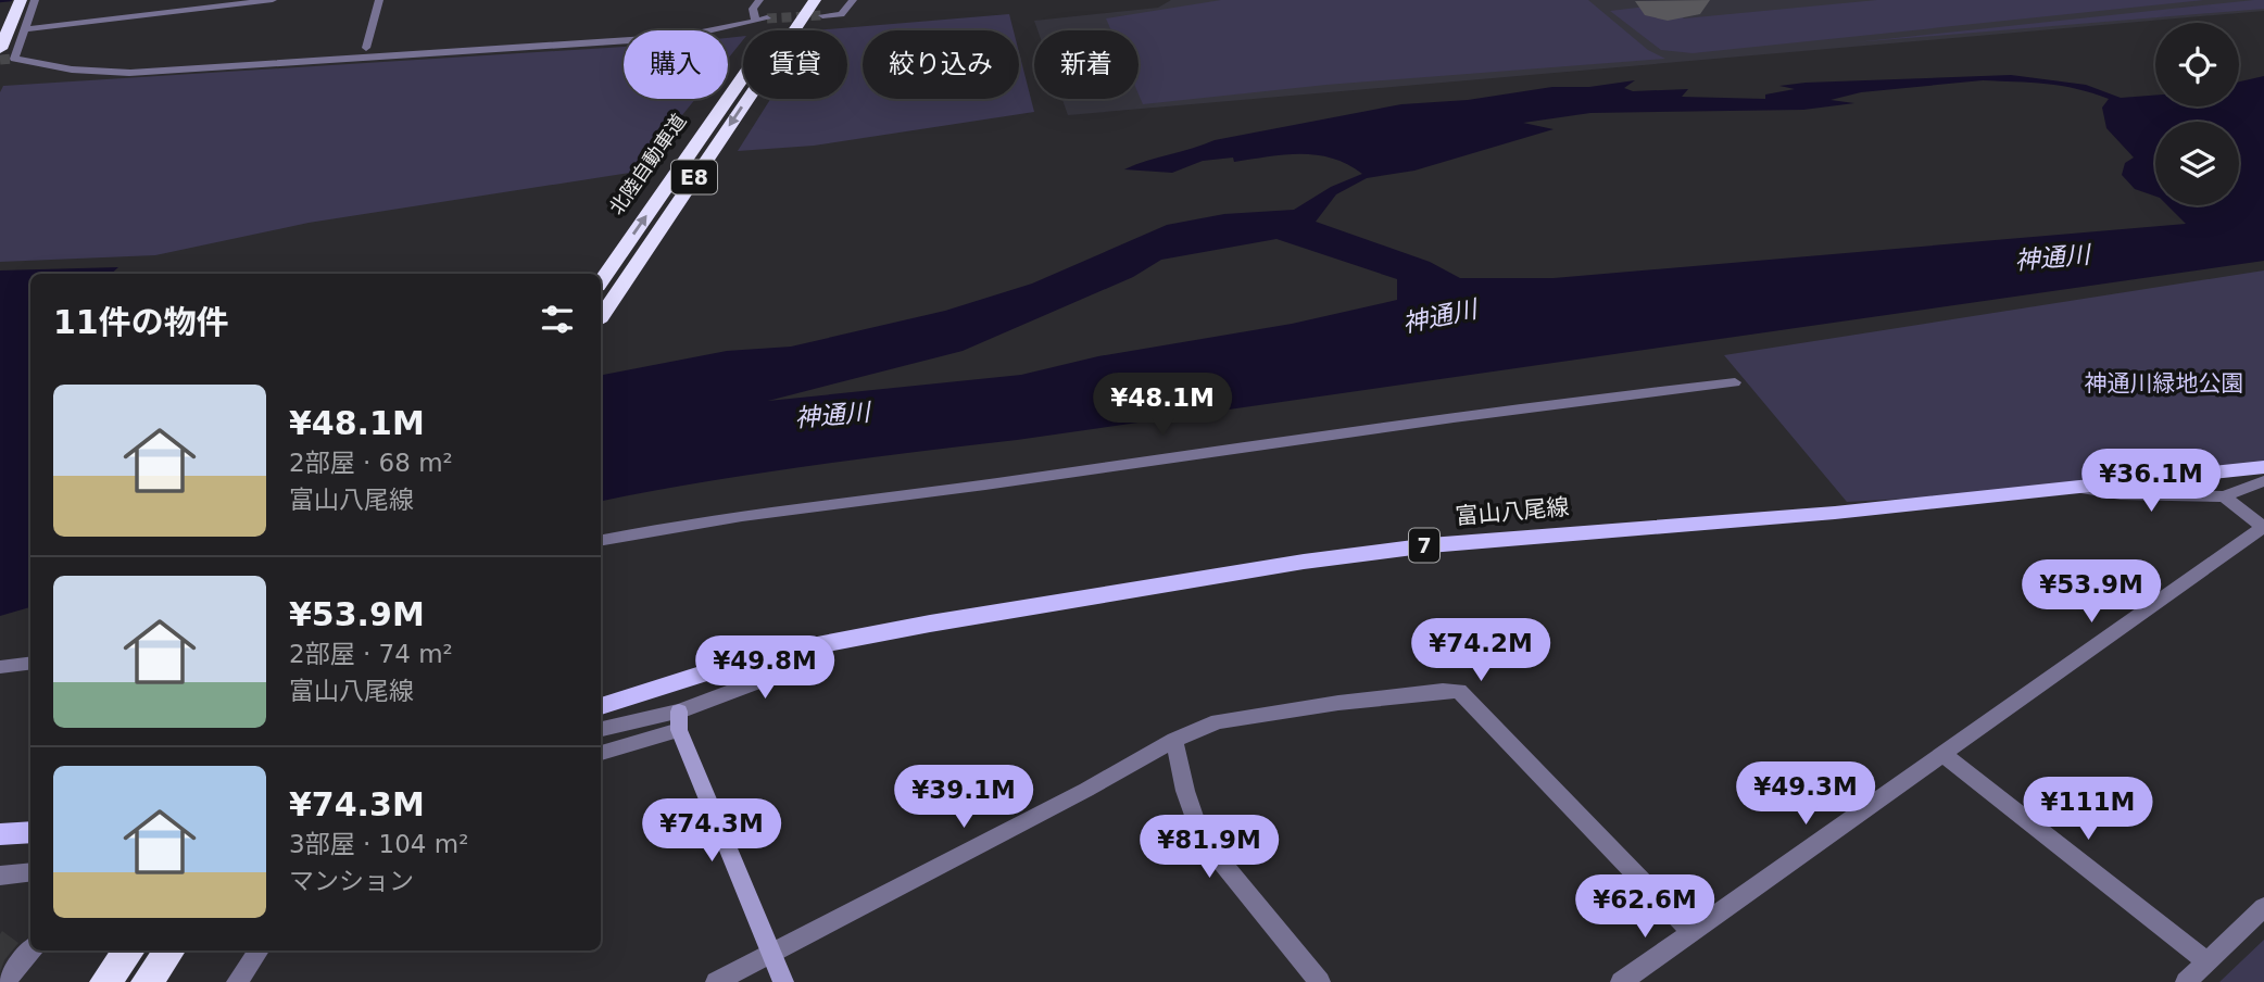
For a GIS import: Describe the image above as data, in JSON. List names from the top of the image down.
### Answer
{
  "streets": {
    "highway": ["北陸自動車道", "E8"],
    "main road": ["富山八尾線", "7"]
  },
  "water": ["神通川"],
  "parks": ["神通川緑地公園"],
  "page": {
    "chip": [
      "購入",
      "賃貸",
      "絞り込み",
      "新着"
    ],
    "heading": "11件の物件",
    "list": [
      {
        "name": "¥48.1M",
        "note": "2部屋 · 68 m² · 富山八尾線"
      },
      {
        "name": "¥53.9M",
        "note": "2部屋 · 74 m² · 富山八尾線"
      },
      {
        "name": "¥74.3M",
        "note": "3部屋 · 104 m² · マンション"
      }
    ],
    "price": [
      "¥48.1M",
      "¥36.1M",
      "¥53.9M",
      "¥74.2M",
      "¥49.8M",
      "¥49.3M",
      "¥39.1M",
      "¥111M",
      "¥74.3M",
      "¥81.9M",
      "¥62.6M"
    ]
  }
}
